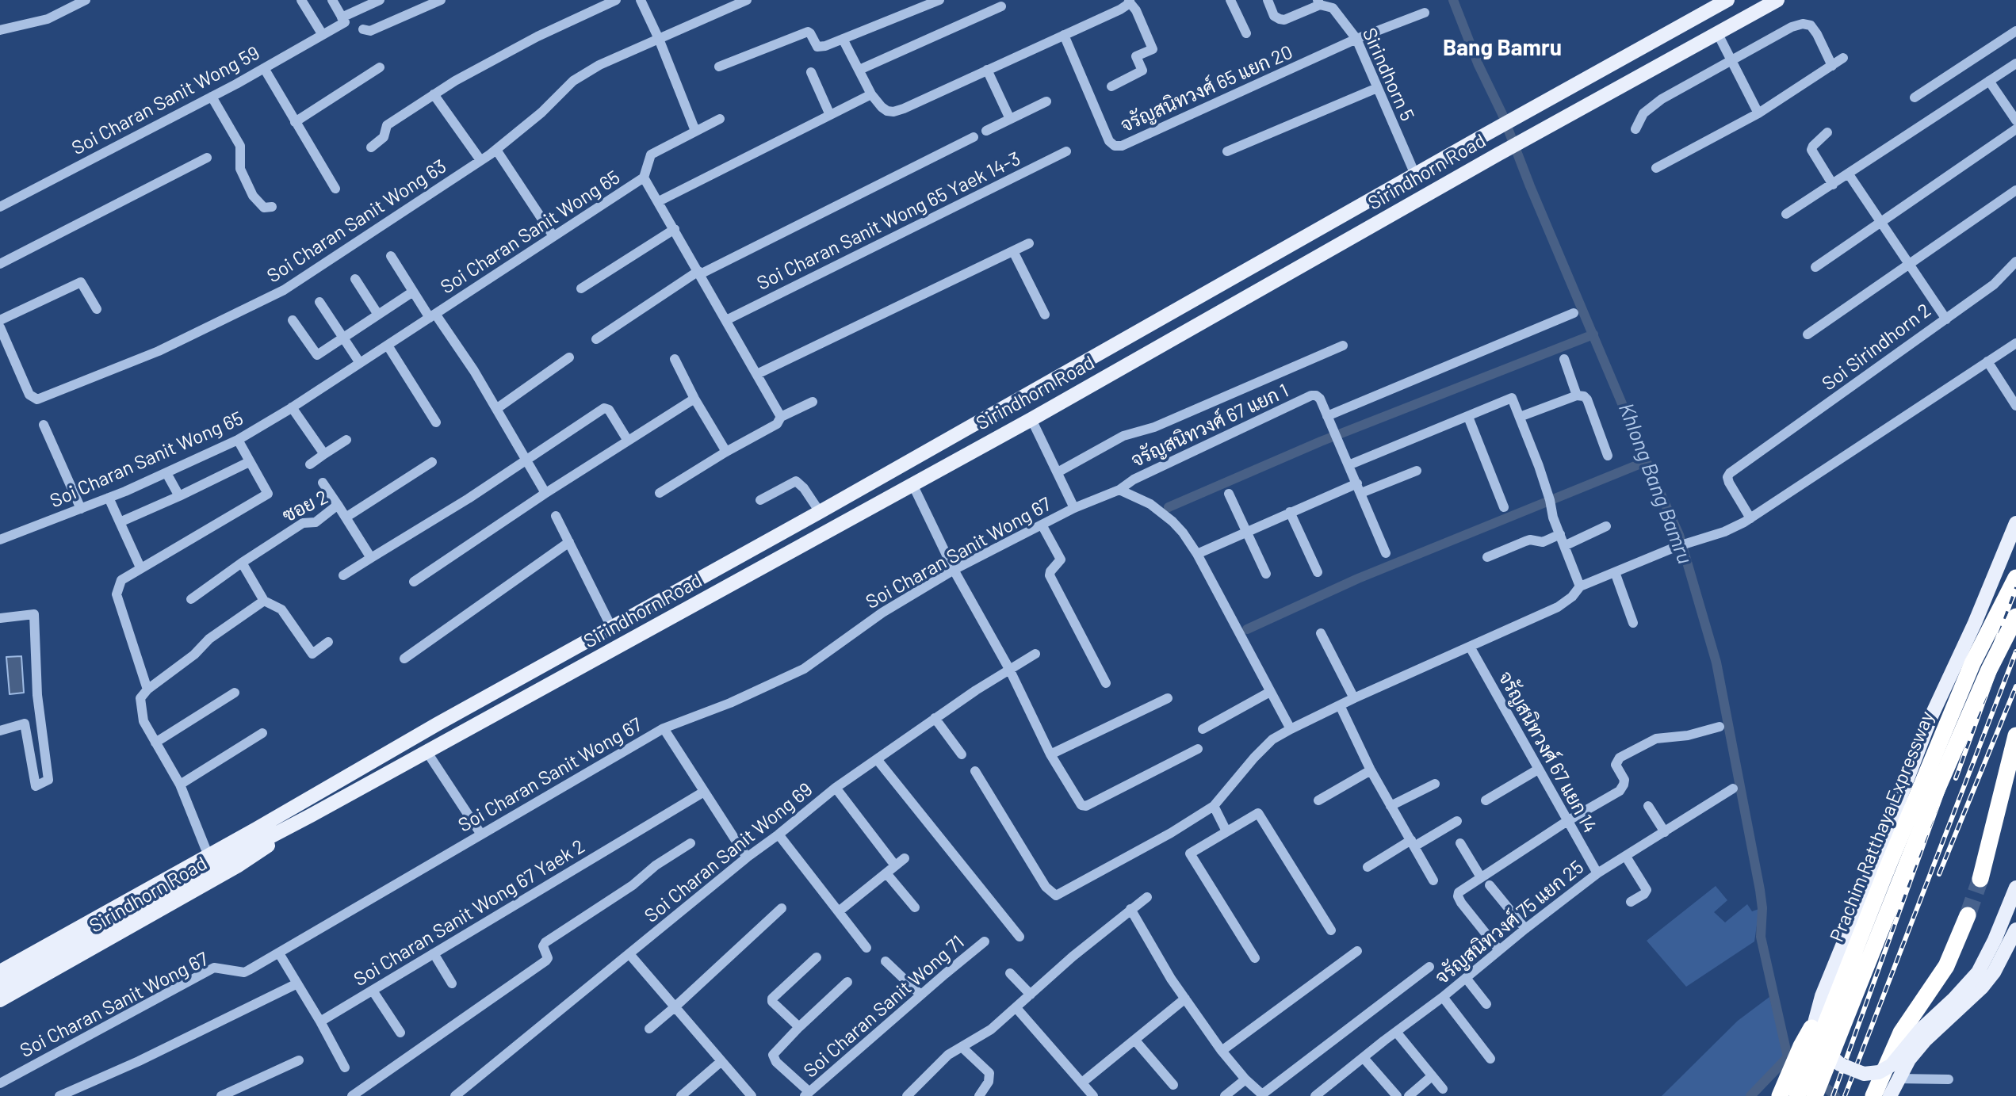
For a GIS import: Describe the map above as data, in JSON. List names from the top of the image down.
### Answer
{
  "streets": {
    "highway": ["Prachim Ratthaya Expressway"],
    "main road": ["Sirindhorn Road"],
    "street": [
      "Sirindhorn 5",
      "จรัญสนิทวงศ์ 65 แยก 20",
      "Soi Charan Sanit Wong 59",
      "Soi Charan Sanit Wong 63",
      "Soi Charan Sanit Wong 65 Yaek 14-3",
      "Soi Charan Sanit Wong 65",
      "Soi Sirindhorn 2",
      "จรัญสนิทวงศ์ 67 แยก 1",
      "ซอย 2",
      "Soi Charan Sanit Wong 67",
      "จรัญสนิทวงศ์ 67 แยก 14",
      "Soi Charan Sanit Wong 69",
      "Soi Charan Sanit Wong 67 Yaek 2",
      "จรัญสนิทวงศ์ 75 แยก 25",
      "Soi Charan Sanit Wong 71"
    ]
  },
  "crossings": [
    ["Sirindhorn 5", "จรัญสนิทวงศ์ 65 แยก 20"],
    ["Sirindhorn 5", "Sirindhorn Road"],
    ["Soi Charan Sanit Wong 65 Yaek 14-3", "Soi Charan Sanit Wong 65"],
    ["จรัญสนิทวงศ์ 67 แยก 1", "Soi Charan Sanit Wong 67"],
    ["จรัญสนิทวงศ์ 67 แยก 14", "จรัญสนิทวงศ์ 75 แยก 25"]
  ],
  "districts": ["Bang Bamru"],
  "water": ["Khlong Bang Bamru"]
}
